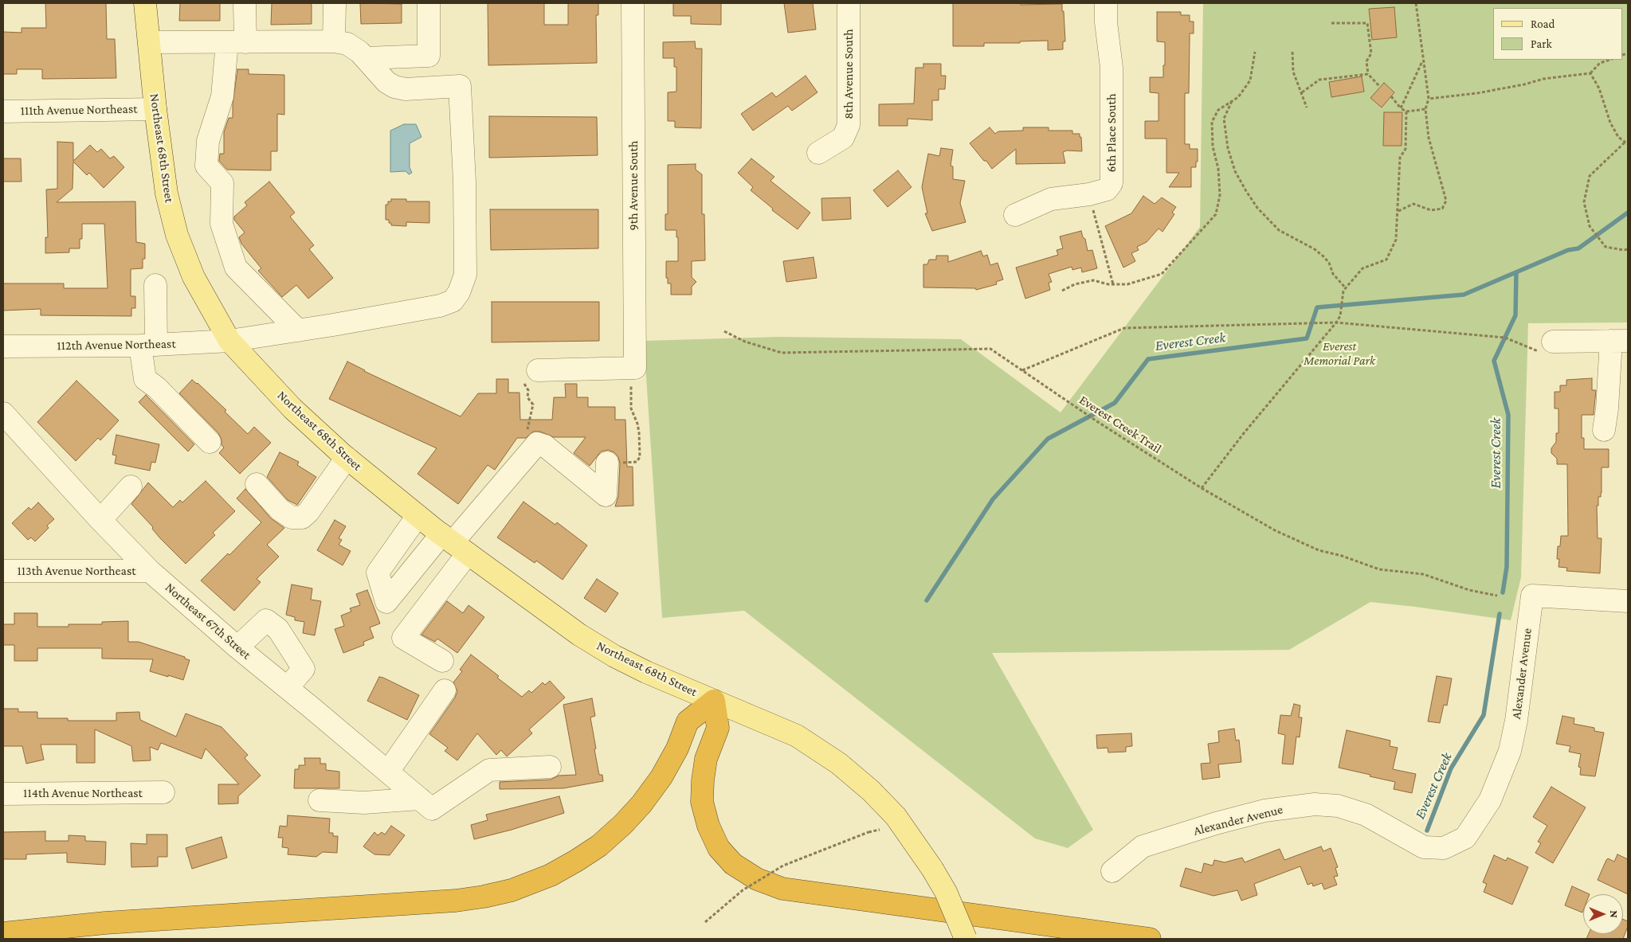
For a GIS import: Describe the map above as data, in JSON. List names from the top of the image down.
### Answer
{
  "streets": {
    "main road": ["Northeast 68th Street"],
    "street": [
      "8th Avenue South",
      "111th Avenue Northeast",
      "6th Place South",
      "9th Avenue South",
      "112th Avenue Northeast",
      "113th Avenue Northeast",
      "Northeast 67th Street",
      "Alexander Avenue",
      "114th Avenue Northeast"
    ],
    "path": ["Everest Creek Trail"]
  },
  "crossings": [
    ["111th Avenue Northeast", "Northeast 68th Street"],
    ["Northeast 68th Street", "112th Avenue Northeast"],
    ["113th Avenue Northeast", "Northeast 67th Street"]
  ],
  "water": ["Everest Creek"],
  "parks": ["Everest Memorial Park"],
  "legend": ["Road", "Park"],
  "north": "right"
}
